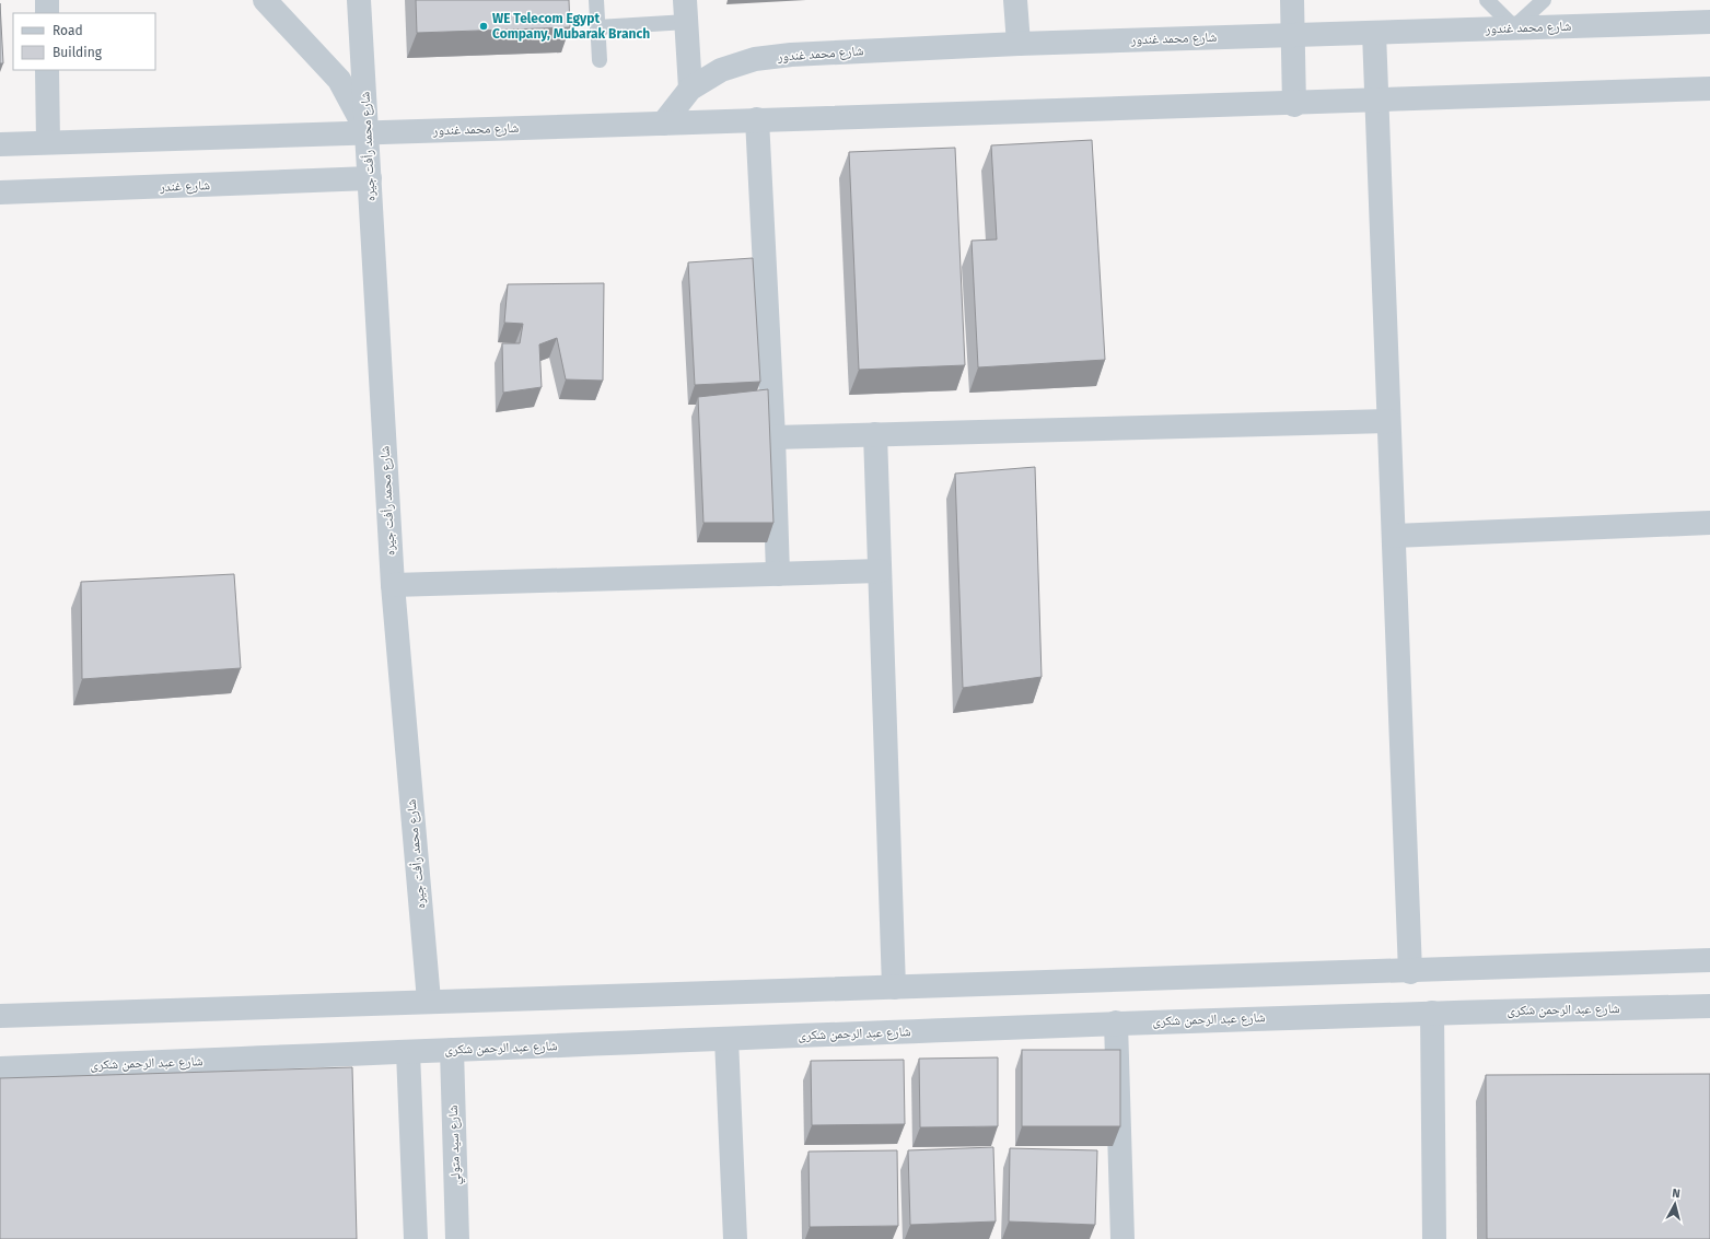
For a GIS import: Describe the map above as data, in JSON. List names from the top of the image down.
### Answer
{
  "streets": {
    "street": [
      "شارع محمد غندور",
      "شارع محمد رأفت جيره",
      "شارع غندر",
      "شارع عبد الرحمن شكرى",
      "شارع سيد متولي"
    ]
  },
  "crossings": [
    ["شارع محمد غندور", "شارع محمد رأفت جيره"],
    ["شارع محمد رأفت جيره", "شارع غندر"],
    ["شارع عبد الرحمن شكرى", "شارع سيد متولي"]
  ],
  "places": ["WE Telecom Egypt Company, Mubarak Branch"],
  "legend": ["Road", "Building"],
  "north": "top"
}
